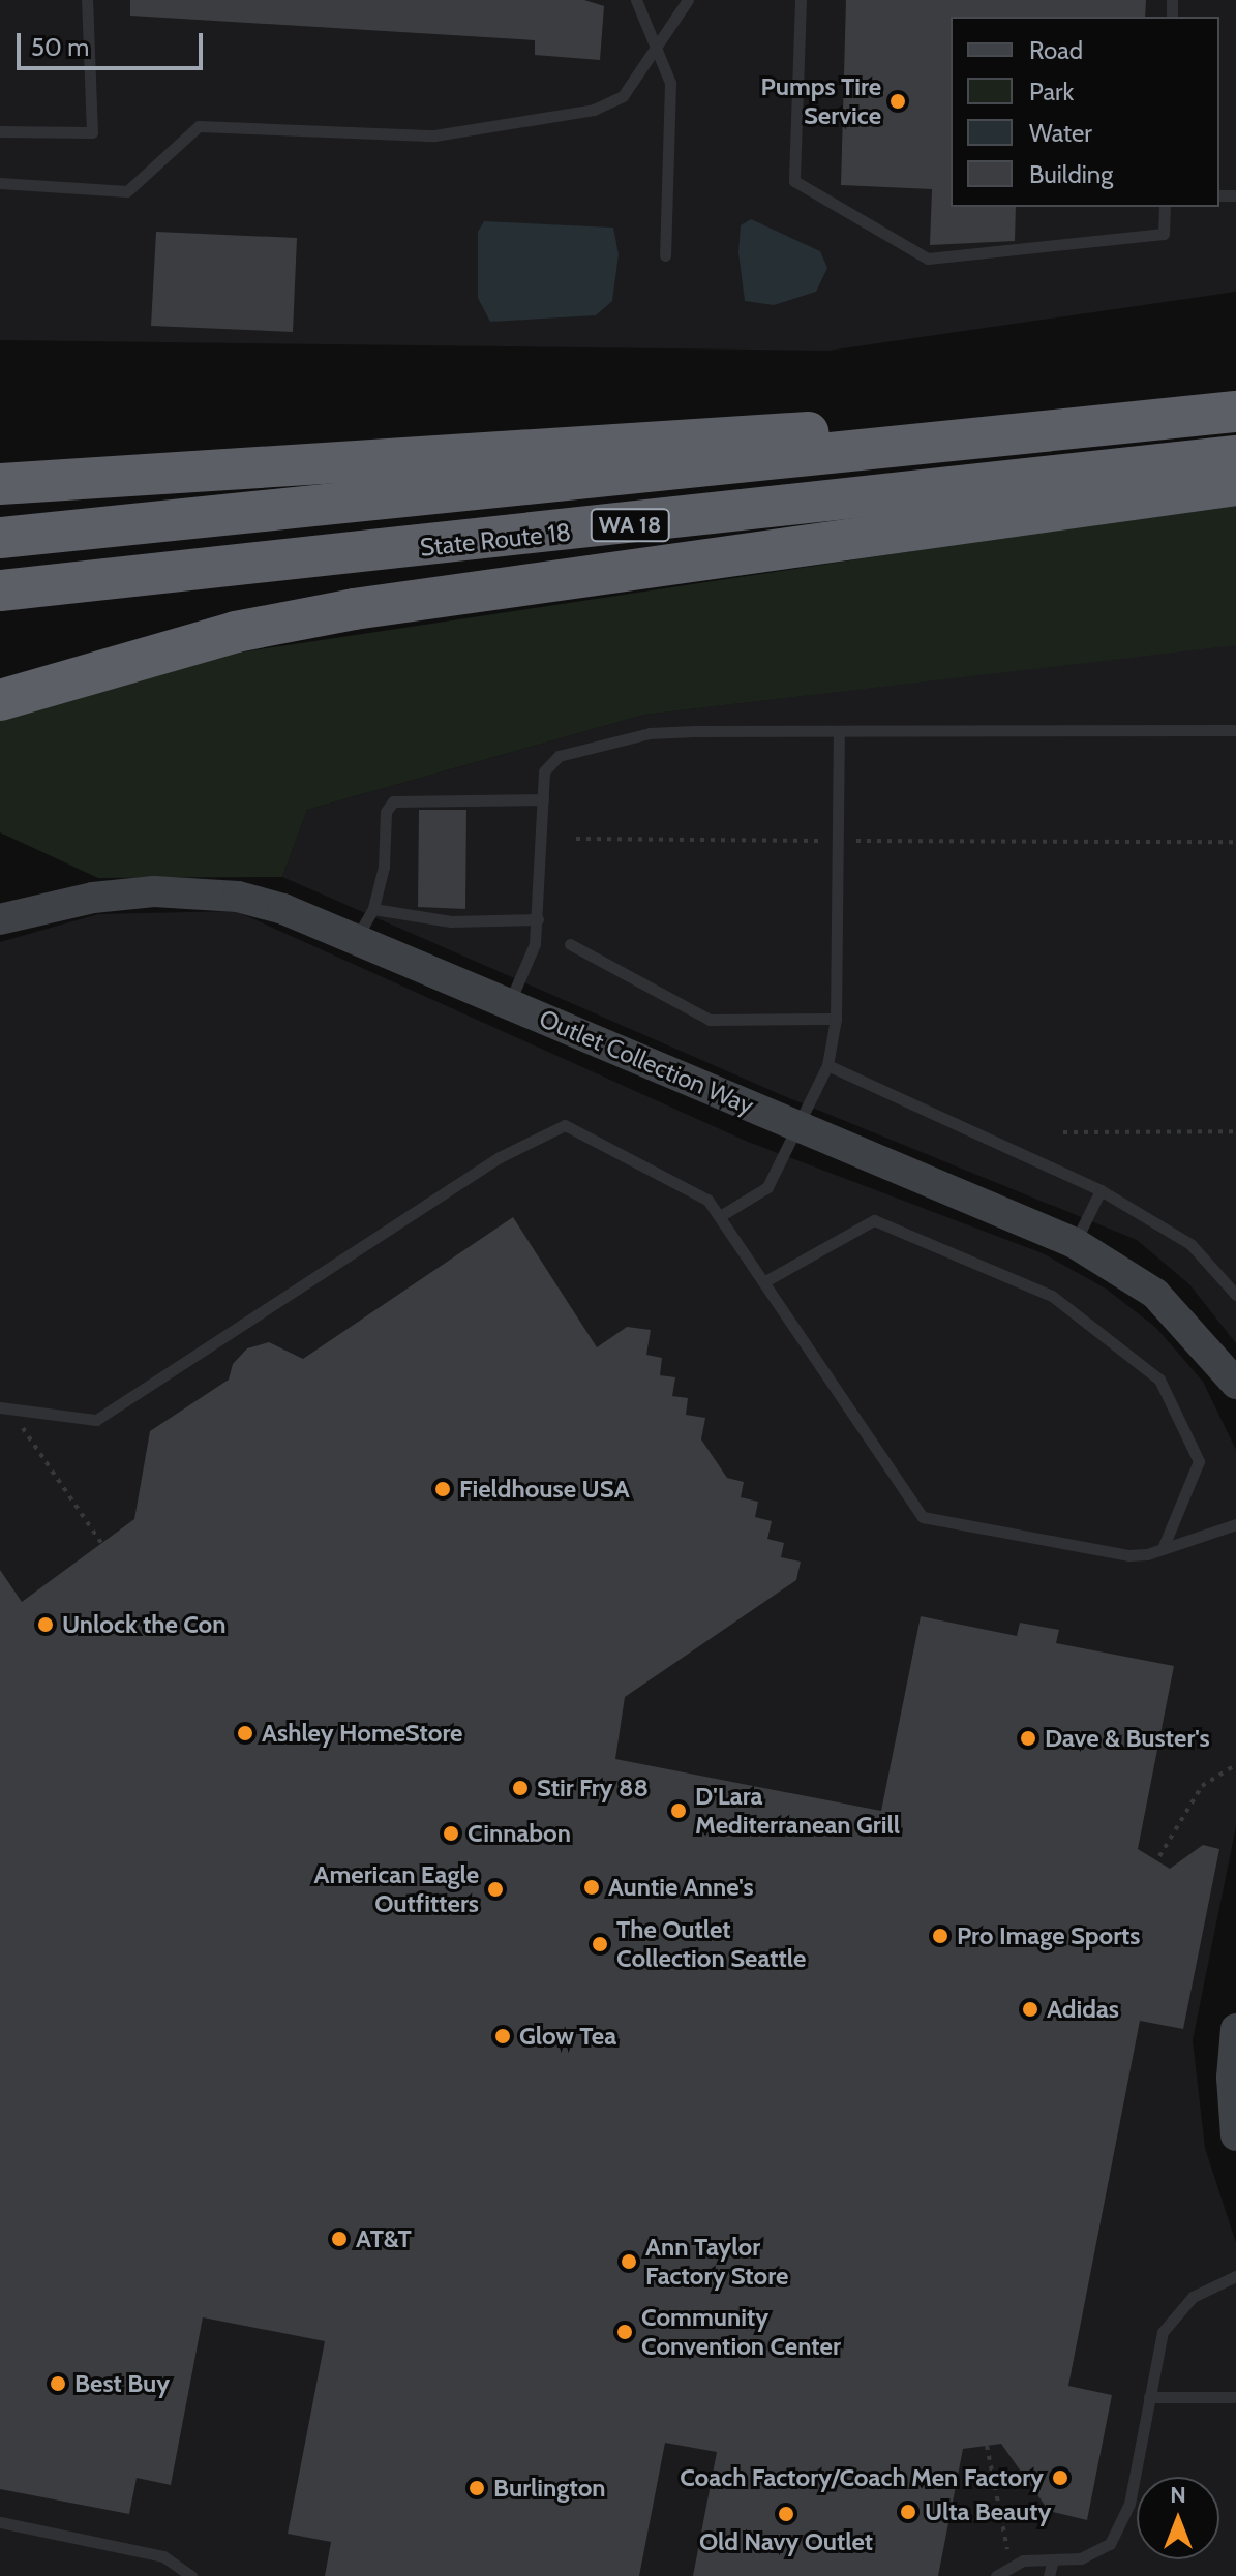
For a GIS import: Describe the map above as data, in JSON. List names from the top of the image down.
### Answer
{
  "streets": {
    "highway": ["WA 18", "State Route 18"],
    "street": ["Outlet Collection Way"]
  },
  "places": [
    "Pumps Tire Service",
    "Fieldhouse USA",
    "Unlock the Con",
    "Ashley HomeStore",
    "Dave & Buster's",
    "Stir Fry 88",
    "D'Lara Mediterranean Grill",
    "Cinnabon",
    "Auntie Anne's",
    "American Eagle Outfitters",
    "Pro Image Sports",
    "The Outlet Collection Seattle",
    "Adidas",
    "Glow Tea",
    "AT&T",
    "Ann Taylor Factory Store",
    "Community Convention Center",
    "Best Buy",
    "Coach Factory/Coach Men Factory",
    "Burlington",
    "Ulta Beauty",
    "Old Navy Outlet"
  ],
  "legend": [
    "Road",
    "Park",
    "Water",
    "Building"
  ],
  "scale_bar": "50 m",
  "north": "top"
}
